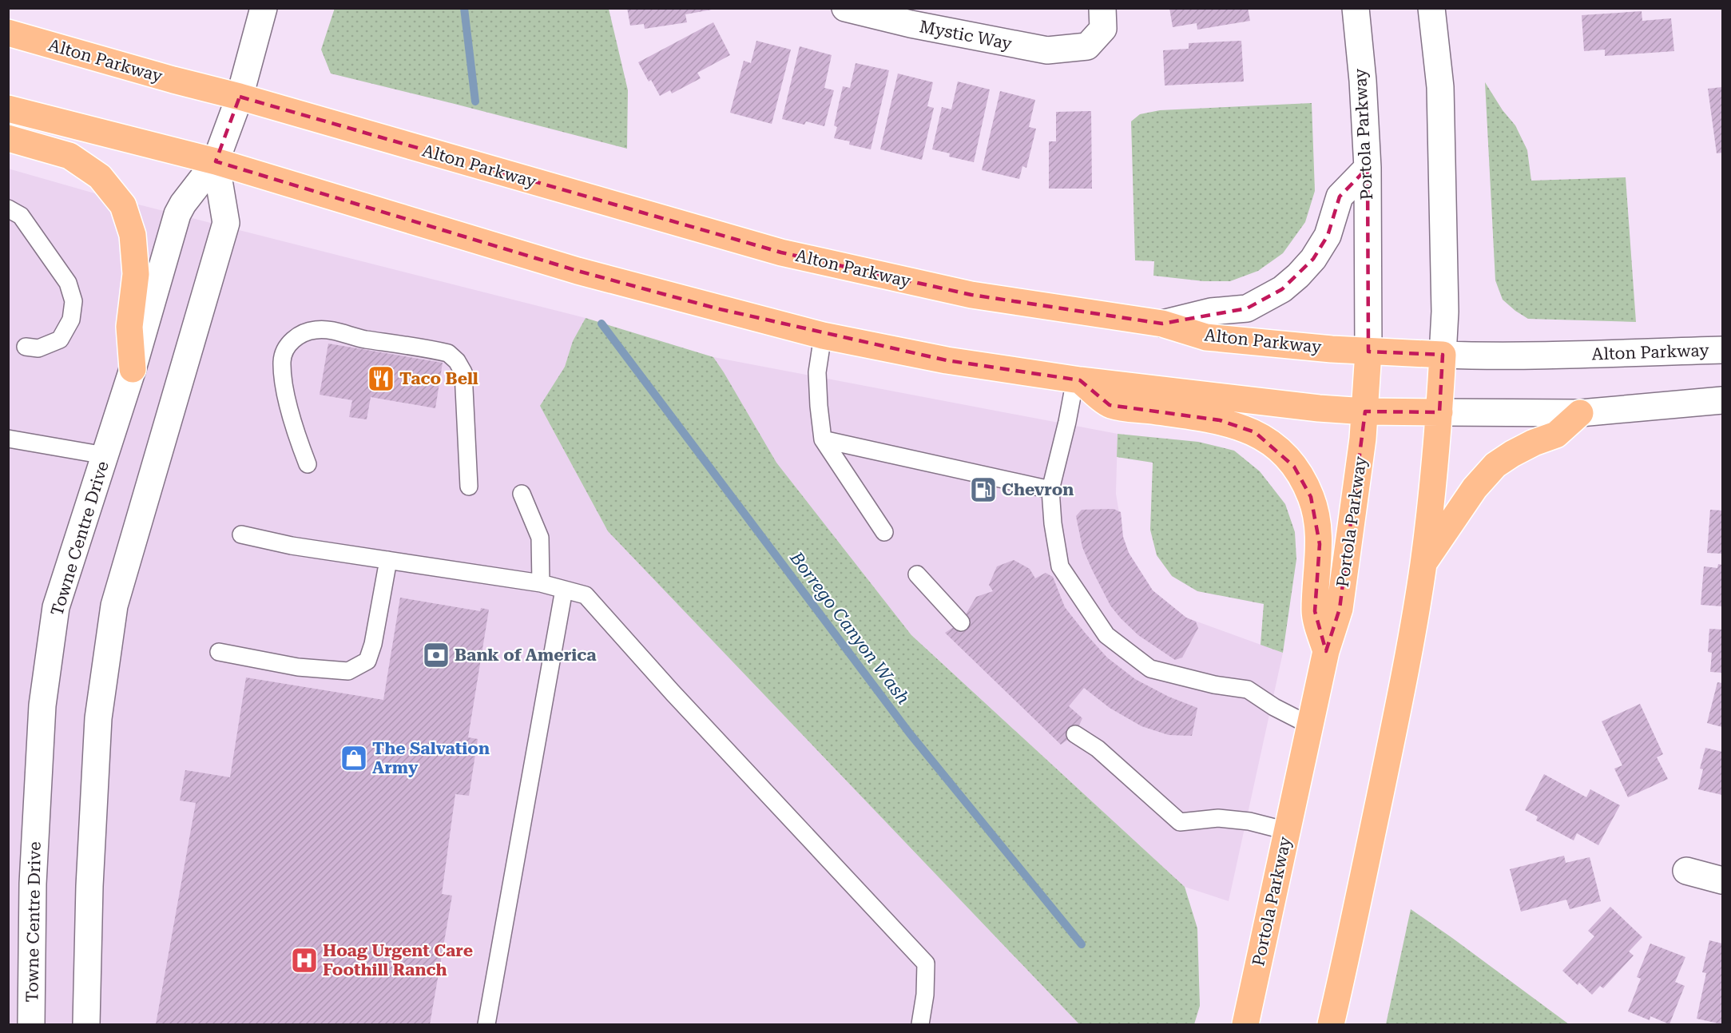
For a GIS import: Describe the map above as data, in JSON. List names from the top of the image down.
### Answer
{
  "streets": {
    "main road": [
      "Mystic Way",
      "Alton Parkway",
      "Portola Parkway",
      "Towne Centre Drive"
    ]
  },
  "crossings": [
    ["Alton Parkway", "Portola Parkway"],
    ["Alton Parkway", "Towne Centre Drive"]
  ],
  "water": ["Borrego Canyon Wash"],
  "places": {
    "restaurant": ["Taco Bell"],
    "fuel station": ["Chevron"],
    "bank": ["Bank of America"],
    "shop": ["The Salvation Army"],
    "hospital": ["Hoag Urgent Care Foothill Ranch"]
  }
}
